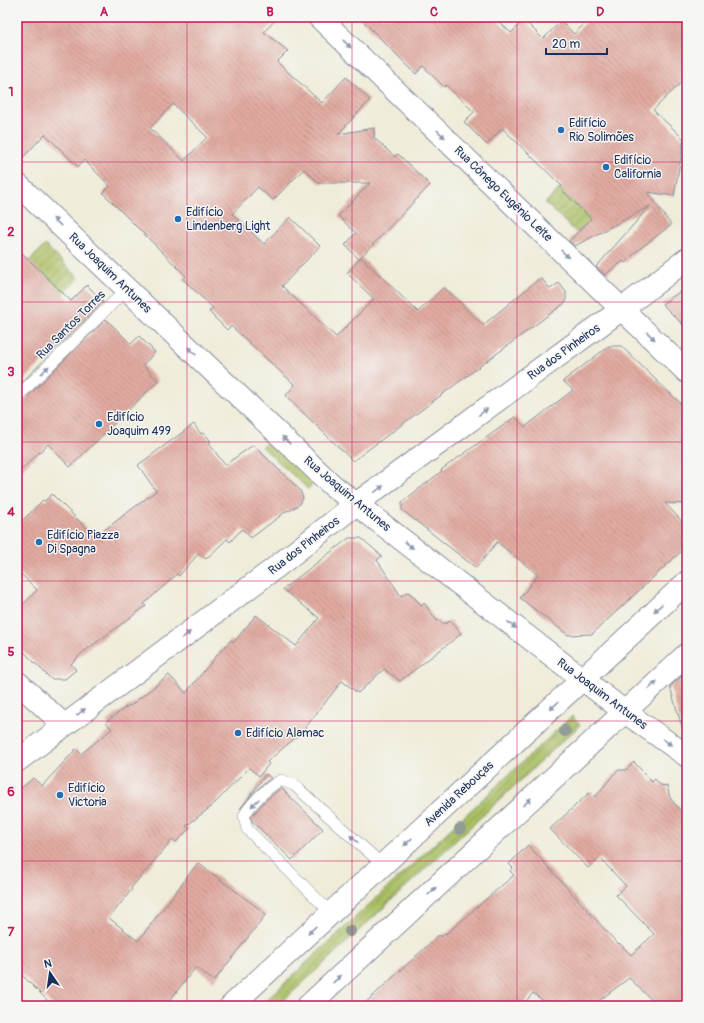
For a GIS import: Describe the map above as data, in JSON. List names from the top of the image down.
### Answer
{
  "streets": {
    "main road": [
      "Rua Cônego Eugênio Leite",
      "Rua Joaquim Antunes",
      "Rua dos Pinheiros",
      "Avenida Rebouças"
    ],
    "lane": ["Rua Santos Torres"]
  },
  "crossings": [
    ["Rua Cônego Eugênio Leite", "Rua dos Pinheiros"],
    ["Rua Joaquim Antunes", "Rua Santos Torres"],
    ["Rua Joaquim Antunes", "Rua dos Pinheiros"],
    ["Rua Joaquim Antunes", "Avenida Rebouças"]
  ],
  "one_way": ["Rua Cônego Eugênio Leite", "Rua Santos Torres", "Rua dos Pinheiros"],
  "places": [
    "Edifício Rio Solimões",
    "Edifício California",
    "Edifício Lindenberg Light",
    "Edifício Joaquim 499",
    "Edifício Piazza Di Spagna",
    "Edifício Alamac",
    "Edifício Victoria"
  ],
  "scale_bar": "20 m",
  "north": "top",
  "grid": {
    "columns": [
      "A",
      "B",
      "C",
      "D"
    ],
    "rows": [
      "1",
      "2",
      "3",
      "4",
      "5",
      "6",
      "7"
    ]
  }
}
